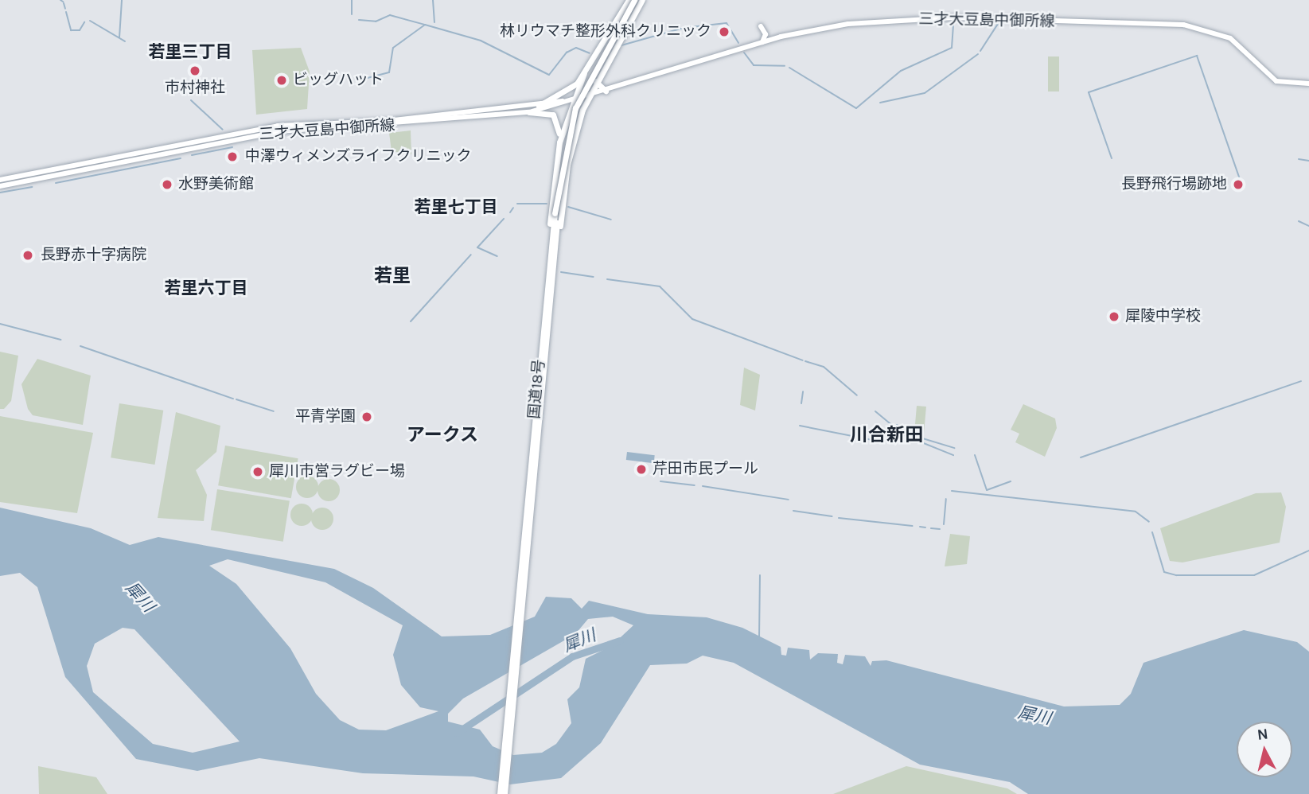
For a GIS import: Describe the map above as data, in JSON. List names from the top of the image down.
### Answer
{
  "streets": {
    "highway": ["国道18号"],
    "main road": ["三才大豆島中御所線"]
  },
  "districts": [
    "若里三丁目",
    "若里七丁目",
    "若里",
    "若里六丁目",
    "アークス",
    "川合新田"
  ],
  "water": ["犀川"],
  "places": [
    "林リウマチ整形外科クリニック",
    "市村神社",
    "ビッグハット",
    "中澤ウィメンズライフクリニック",
    "水野美術館",
    "長野飛行場跡地",
    "長野赤十字病院",
    "犀陵中学校",
    "平青学園",
    "芹田市民プール",
    "犀川市営ラグビー場"
  ],
  "north": "top"
}
